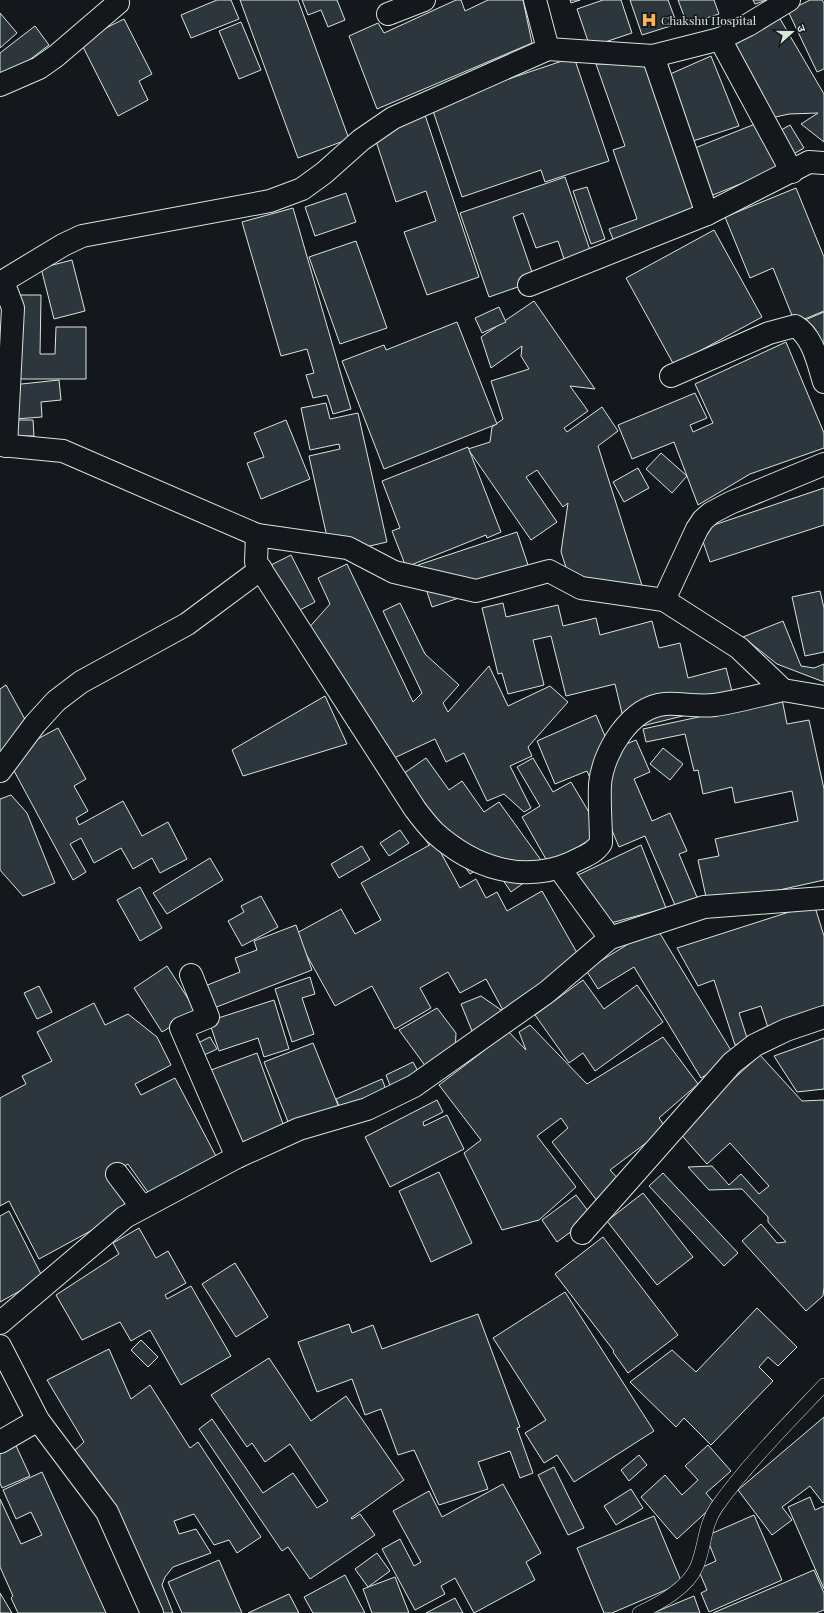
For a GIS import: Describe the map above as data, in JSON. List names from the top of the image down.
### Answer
{
  "places": {
    "hospital": ["Chakshu Hospital"]
  },
  "north": "right"
}
